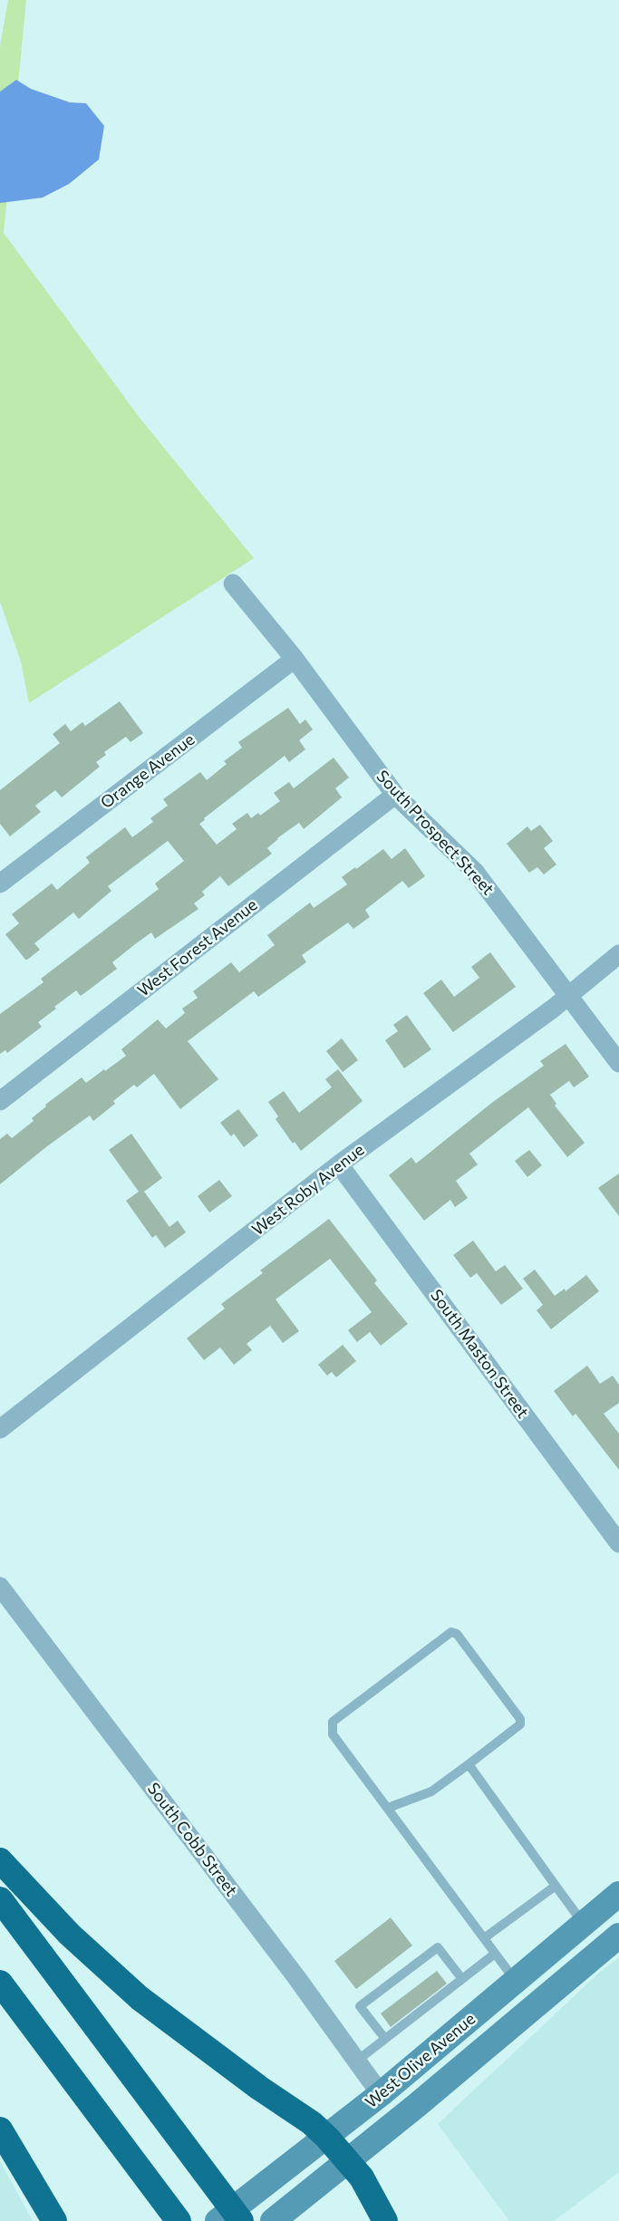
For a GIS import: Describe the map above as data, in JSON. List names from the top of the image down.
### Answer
{
  "streets": {
    "main road": ["West Olive Avenue"],
    "street": [
      "Orange Avenue",
      "South Prospect Street",
      "West Forest Avenue",
      "West Roby Avenue",
      "South Maston Street",
      "South Cobb Street"
    ]
  },
  "crossings": [
    ["Orange Avenue", "South Prospect Street"],
    ["South Prospect Street", "West Forest Avenue"],
    ["South Prospect Street", "West Roby Avenue"],
    ["West Roby Avenue", "South Maston Street"],
    ["South Cobb Street", "West Olive Avenue"]
  ]
}
